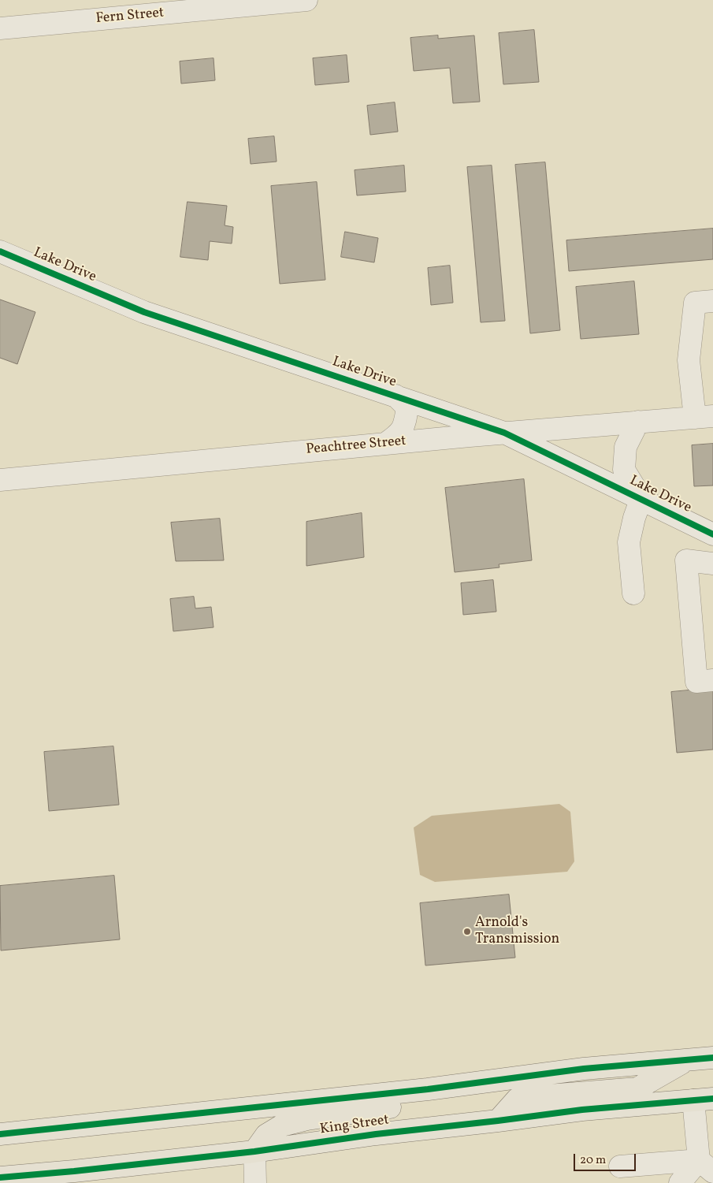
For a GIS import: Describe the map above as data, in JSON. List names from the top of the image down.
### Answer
{
  "streets": {
    "main road": ["King Street"],
    "street": ["Fern Street", "Lake Drive", "Peachtree Street"]
  },
  "crossings": [
    ["Lake Drive", "Peachtree Street"]
  ],
  "places": ["Arnold's Transmission"],
  "scale_bar": "20 m"
}
